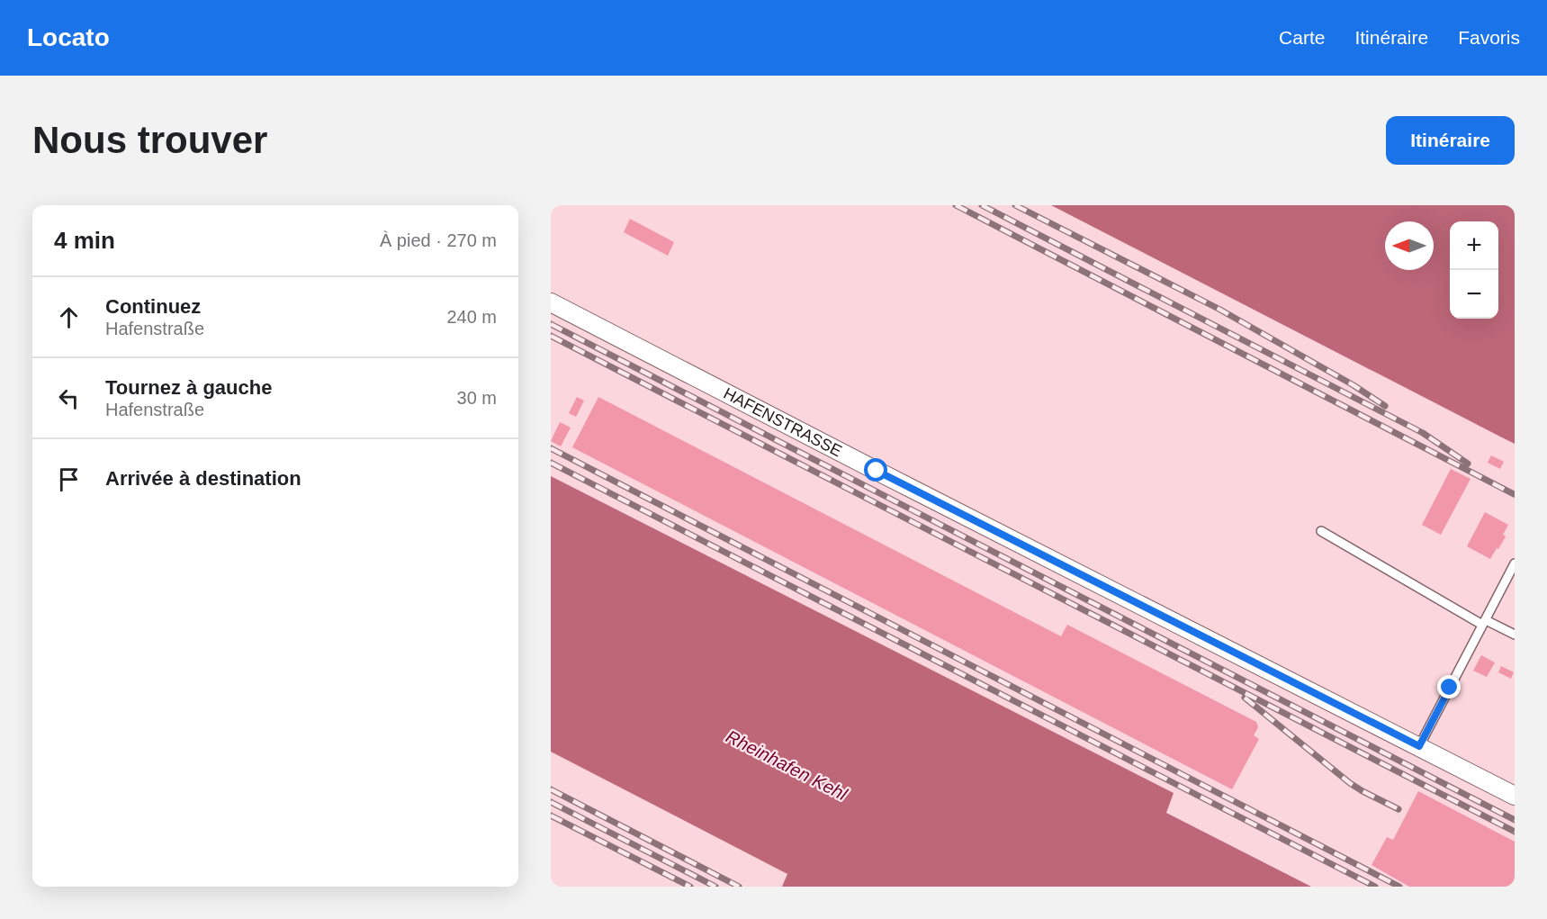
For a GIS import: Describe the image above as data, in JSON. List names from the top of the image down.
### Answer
{
  "streets": {
    "street": ["HAFENSTRASSE"]
  },
  "water": ["Rheinhafen Kehl"],
  "north": "left",
  "page": {
    "header": "Locato",
    "nav": ["Carte", "Itinéraire", "Favoris"],
    "buttons": "Itinéraire",
    "title": "Nous trouver",
    "heading": ["4 min", "À pied · 270 m"],
    "map_buttons": ["+", "−"],
    "list": [
      ["Continuez", "Hafenstraße", "240 m"],
      ["Tournez à gauche", "Hafenstraße", "30 m"],
      "Arrivée à destination"
    ]
  }
}
